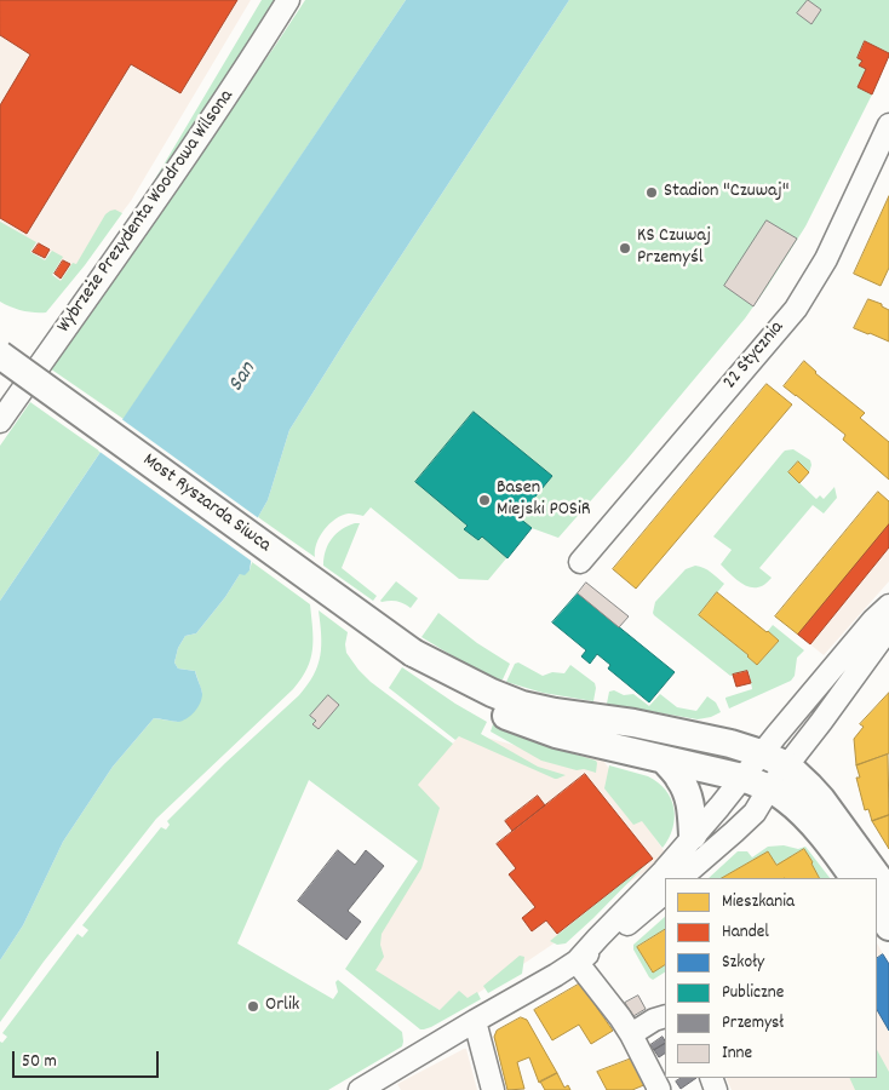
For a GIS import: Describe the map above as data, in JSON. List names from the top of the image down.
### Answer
{
  "streets": {
    "main road": ["Most Ryszarda Siwca"],
    "street": ["Wybrzeże Prezydenta Woodrowa Wilsona", "22 Stycznia"]
  },
  "water": ["San"],
  "places": [
    "Stadion \"Czuwaj\"",
    "KS Czuwaj Przemyśl",
    "Basen Miejski POSiR",
    "Orlik"
  ],
  "legend": [
    "Mieszkania",
    "Handel",
    "Szkoły",
    "Publiczne",
    "Przemysł",
    "Inne"
  ],
  "scale_bar": "50 m"
}
